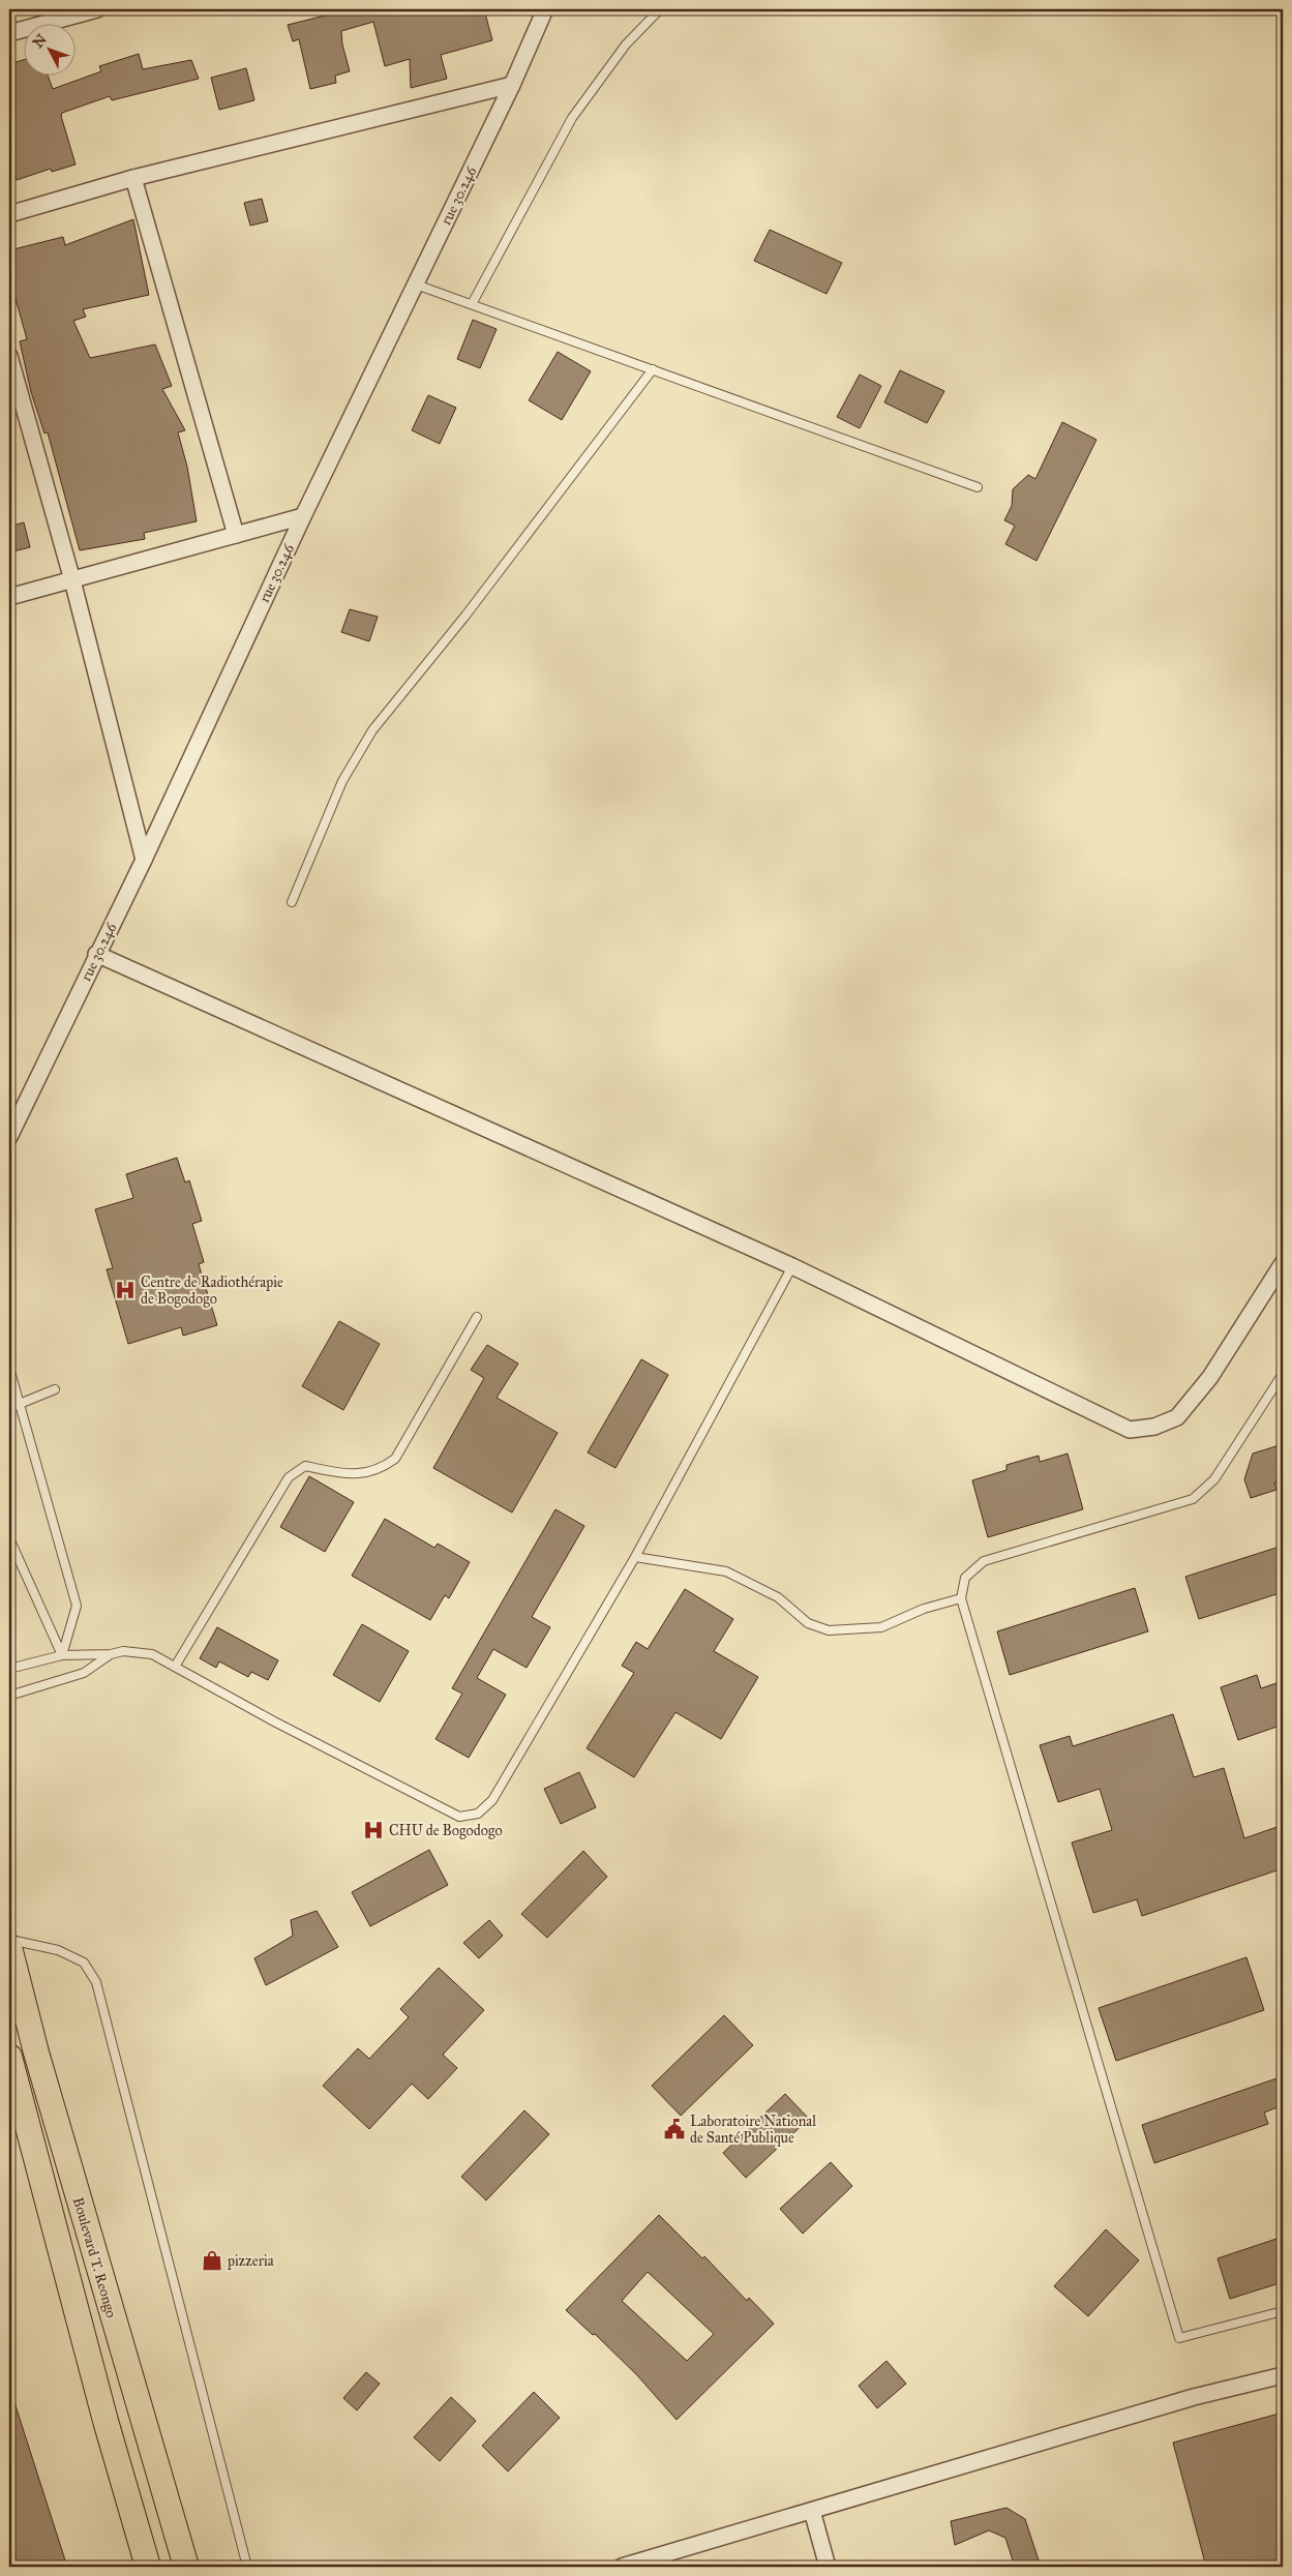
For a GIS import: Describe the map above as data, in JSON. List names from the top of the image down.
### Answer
{
  "streets": {
    "main road": ["Boulevard T. Reongo"],
    "street": ["rue 30.246"]
  },
  "places": {
    "hospital": ["Centre de Radiothérapie de Bogodogo", "CHU de Bogodogo"],
    "public building": ["Laboratoire National de Santé Publique"],
    "shop": ["pizzeria"]
  },
  "north": "top left"
}
